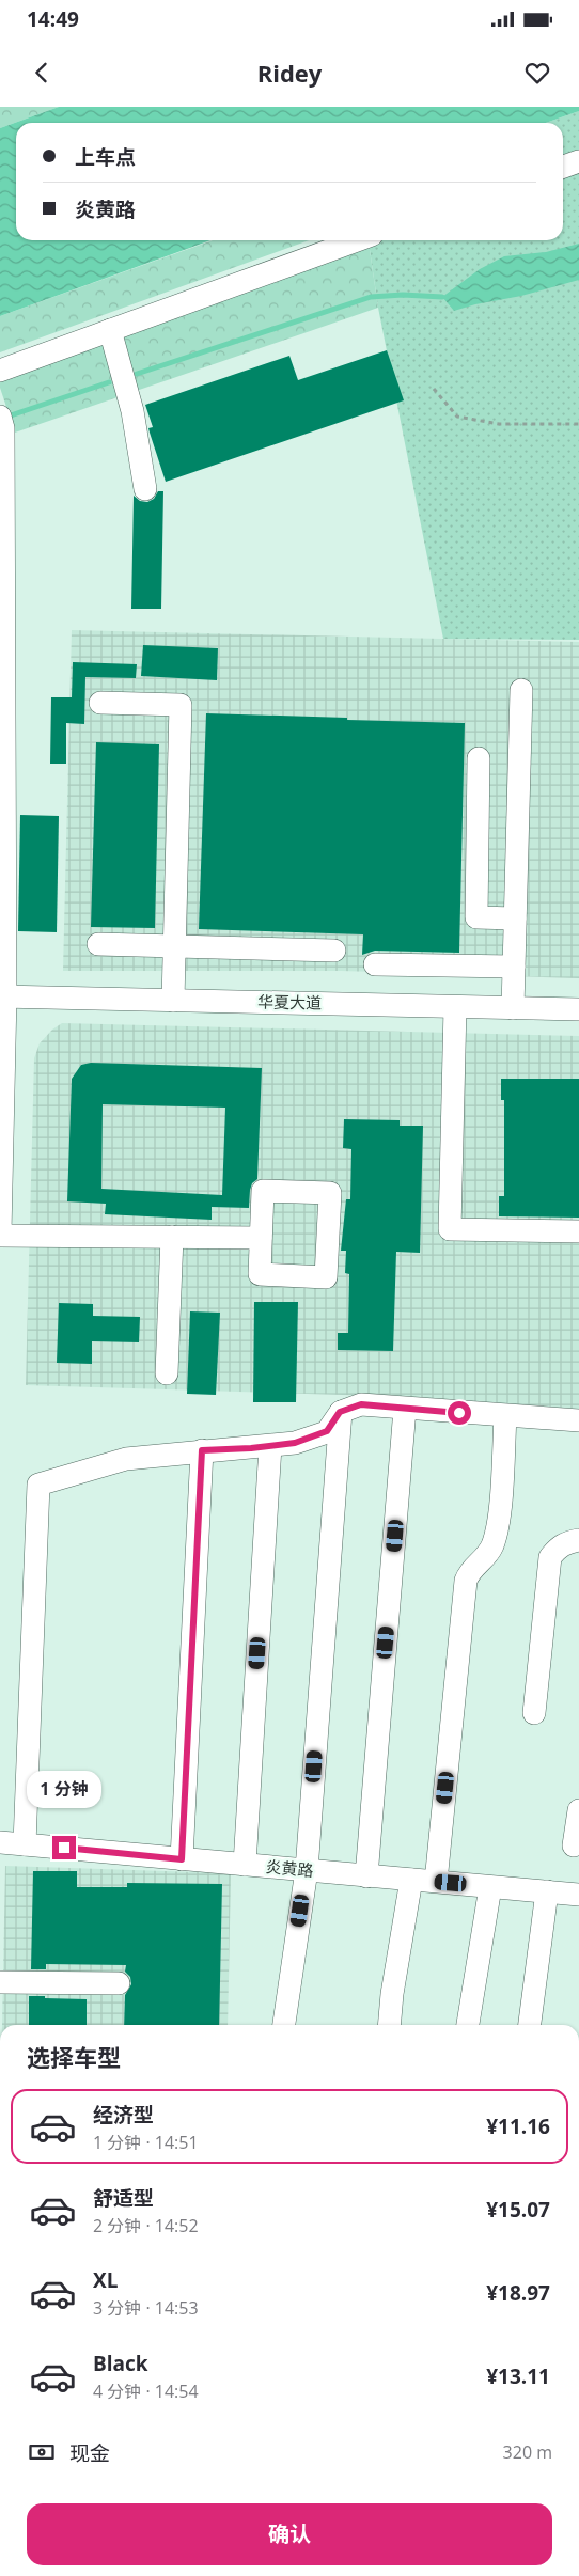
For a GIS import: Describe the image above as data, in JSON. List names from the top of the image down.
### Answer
{
  "streets": {
    "street": ["华夏大道", "炎黄路"]
  },
  "page": {
    "status": "14:49",
    "header": "Ridey",
    "banner": ["上车点", "炎黄路"],
    "bubble": "1 分钟",
    "heading": "选择车型",
    "list": [
      {
        "name": "经济型",
        "note": "1 分钟 · 14:51",
        "value": "¥11.16"
      },
      {
        "name": "舒适型",
        "note": "2 分钟 · 14:52",
        "value": "¥15.07"
      },
      {
        "name": "XL",
        "note": "3 分钟 · 14:53",
        "value": "¥18.97"
      },
      {
        "name": "Black",
        "note": "4 分钟 · 14:54",
        "value": "¥13.11"
      }
    ],
    "pay": ["现金", "320 m"],
    "buttons": "确认"
  }
}
